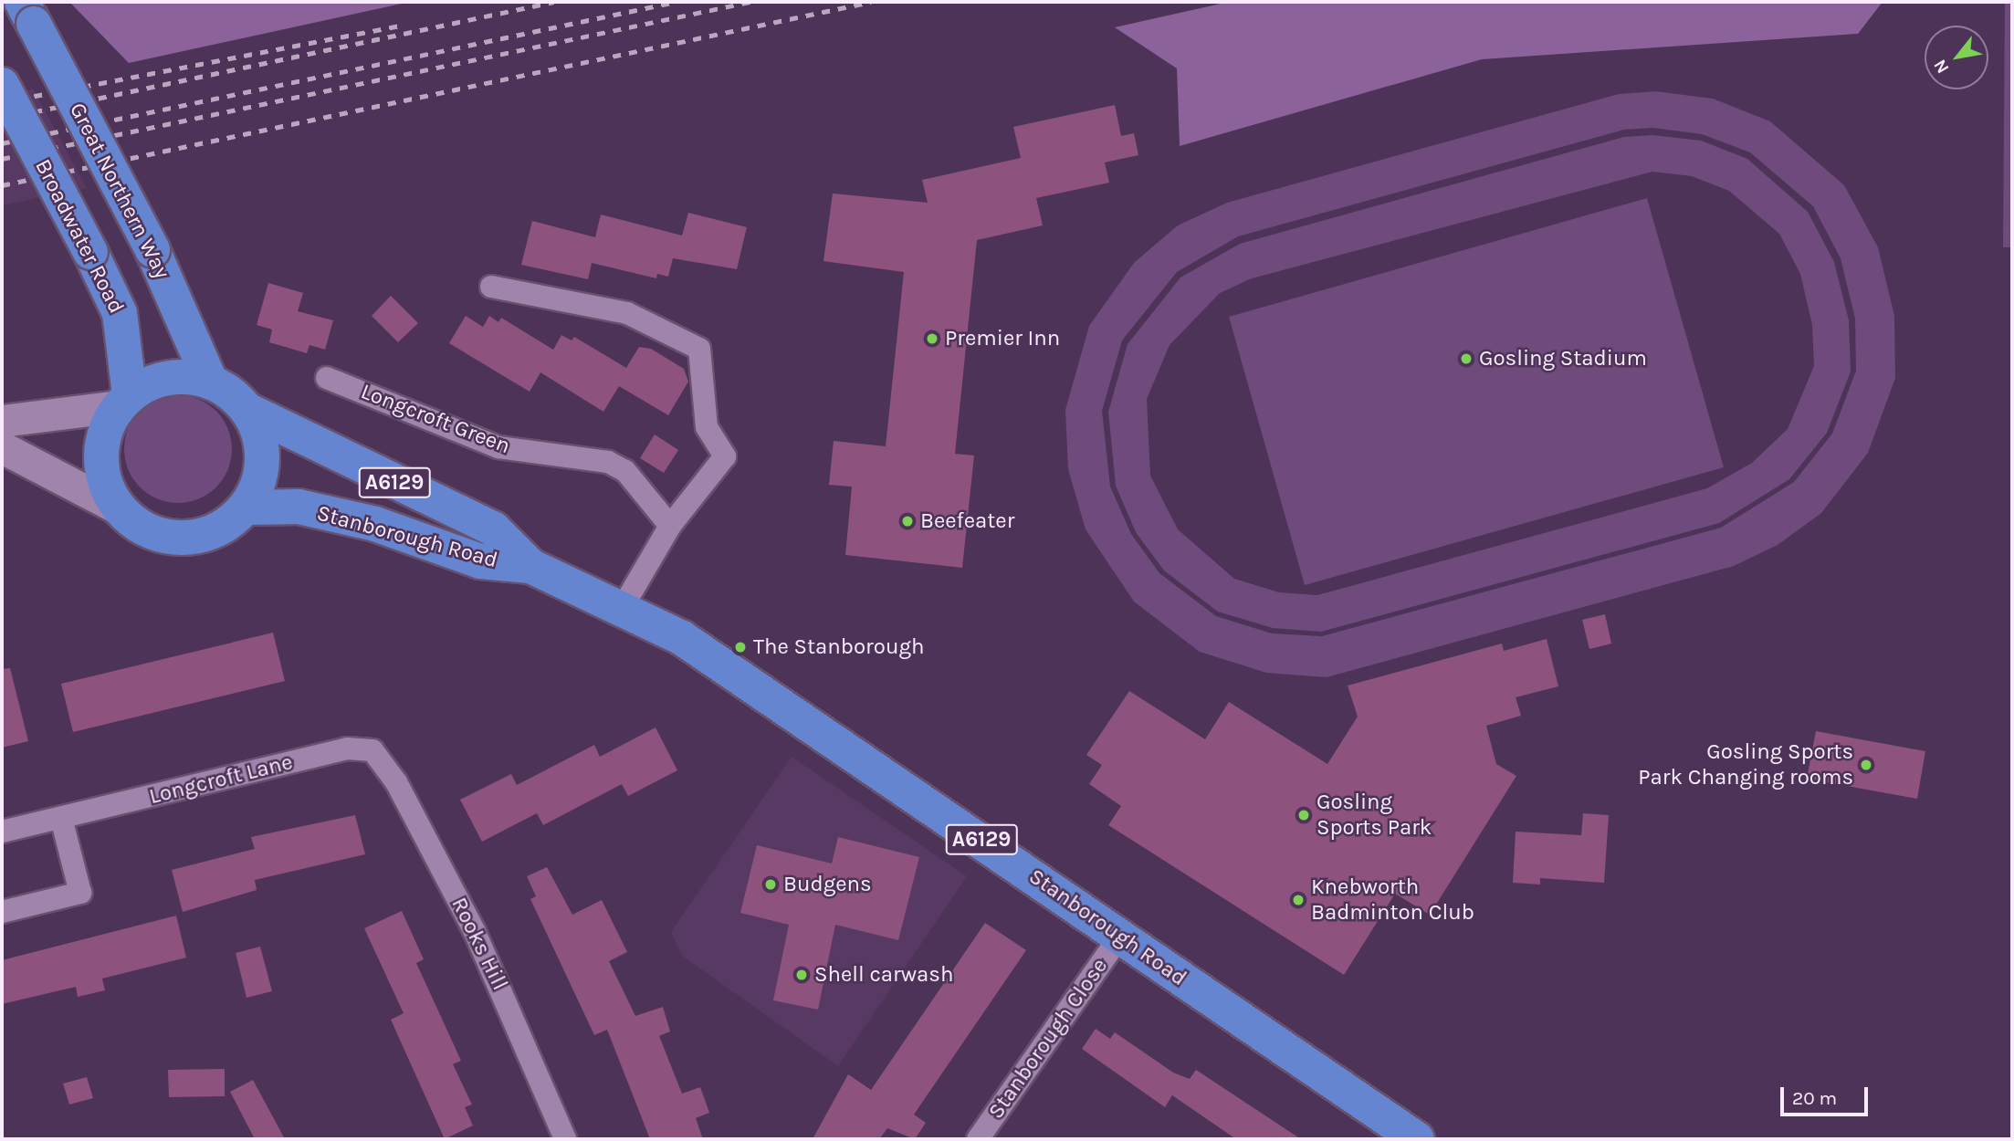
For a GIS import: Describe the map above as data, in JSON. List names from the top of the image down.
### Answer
{
  "streets": {
    "main road": [
      "Great Northern Way",
      "Broadwater Road",
      "A6129",
      "Stanborough Road"
    ],
    "street": [
      "Longcroft Green",
      "Longcroft Lane",
      "Rooks Hill",
      "Stanborough Close"
    ]
  },
  "crossings": [
    ["Great Northern Way", "Broadwater Road"],
    ["Great Northern Way", "Stanborough Road"],
    ["Broadwater Road", "Stanborough Road"],
    ["Stanborough Road", "Stanborough Close"],
    ["Longcroft Lane", "Rooks Hill"]
  ],
  "places": [
    "Premier Inn",
    "Gosling Stadium",
    "Beefeater",
    "The Stanborough",
    "Gosling Sports Park Changing rooms",
    "Gosling Sports Park",
    "Budgens",
    "Knebworth Badminton Club",
    "Shell carwash"
  ],
  "scale_bar": "20 m",
  "north": "bottom left"
}
